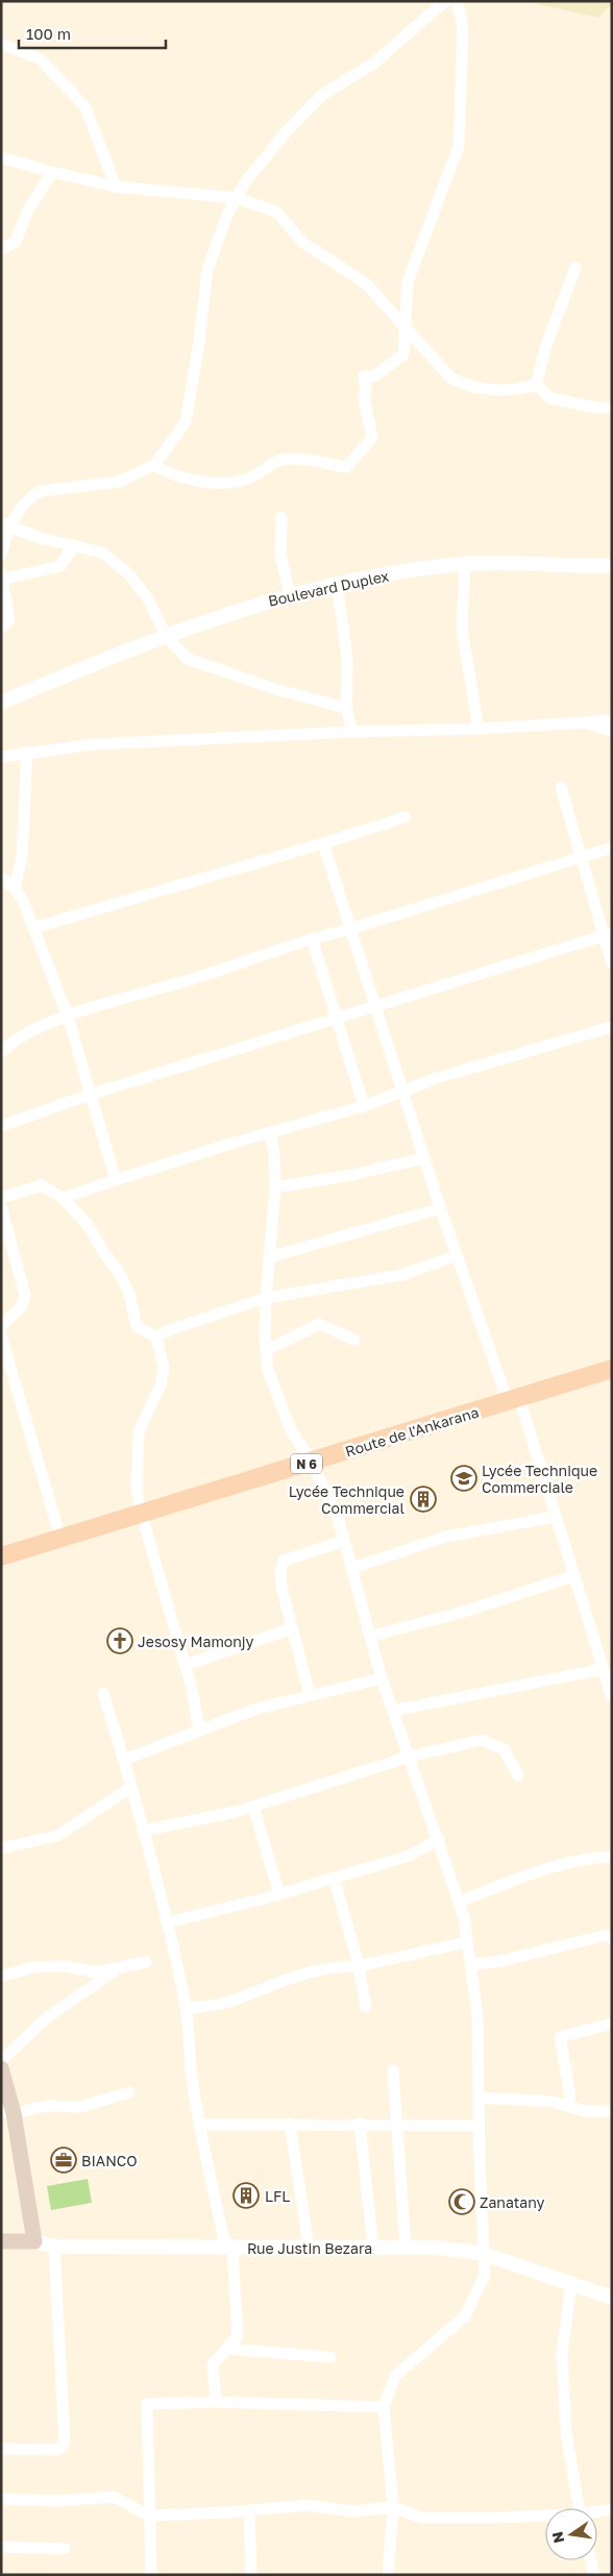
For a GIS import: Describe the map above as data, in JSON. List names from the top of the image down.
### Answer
{
  "streets": {
    "main road": ["Route de l'Ankarana", "N 6", "Rue Justin Bezara"],
    "street": ["Boulevard Duplex"]
  },
  "places": {
    "school or university": ["Lycée Technique Commerciale"],
    "building": ["Lycée Technique Commercial", "LFL"],
    "church": ["Jesosy Mamonjy"],
    "office": ["BIANCO"],
    "mosque": ["Zanatany"]
  },
  "scale_bar": "100 m",
  "north": "left"
}
